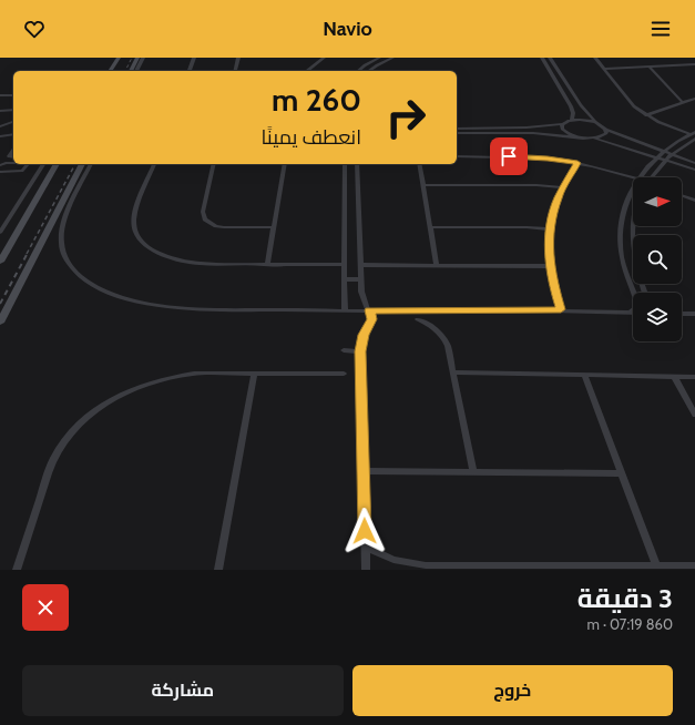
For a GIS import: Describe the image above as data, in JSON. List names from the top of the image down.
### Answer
{
  "north": "right",
  "page": {
    "header": "Navio",
    "turn": ["260 m", "انعطف يمينًا"],
    "heading": ["3 دقيقة", "860 m · 07:19"],
    "buttons": ["خروج", "مشاركة"]
  }
}
